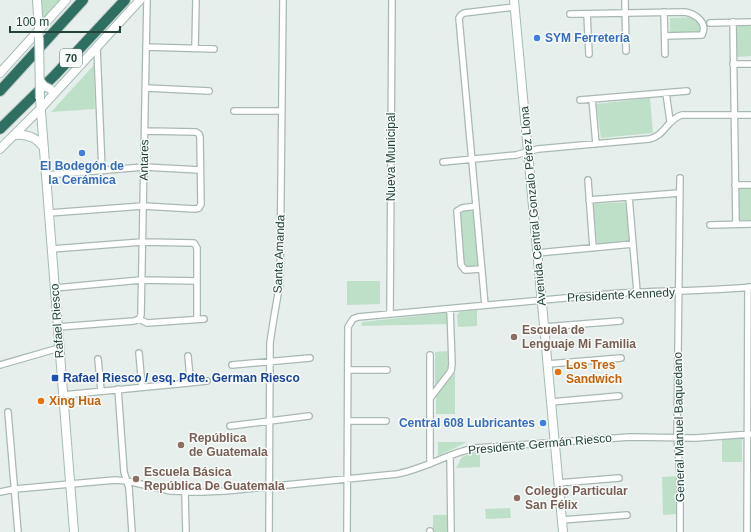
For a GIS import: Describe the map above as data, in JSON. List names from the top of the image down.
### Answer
{
  "streets": {
    "highway": ["70"],
    "main road": ["Avenida Central Gonzalo Pérez Llona", "Rafael Riesco"],
    "street": [
      "Nueva Municipal",
      "Antares",
      "Santa Amanda",
      "Presidente Kennedy",
      "General Manuel Baquedano",
      "Presidente Germán Riesco"
    ]
  },
  "crossings": [
    ["Nueva Municipal", "Presidente Kennedy"],
    ["Avenida Central Gonzalo Pérez Llona", "Presidente Kennedy"],
    ["Avenida Central Gonzalo Pérez Llona", "Presidente Germán Riesco"],
    ["Santa Amanda", "Presidente Germán Riesco"],
    ["Presidente Kennedy", "General Manuel Baquedano"],
    ["Rafael Riesco", "Presidente Germán Riesco"],
    ["General Manuel Baquedano", "Presidente Germán Riesco"]
  ],
  "places": {
    "other": [
      "SYM Ferretería",
      "El Bodegón de la Cerámica",
      "Escuela de Lenguaje Mi Familia",
      "Los Tres Sandwich",
      "Xing Hua",
      "Central 608 Lubricantes",
      "República de Guatemala",
      "Escuela Básica República De Guatemala",
      "Colegio Particular San Félix"
    ],
    "transit": ["Rafael Riesco / esq. Pdte. German Riesco"]
  },
  "scale_bar": "100 m"
}
